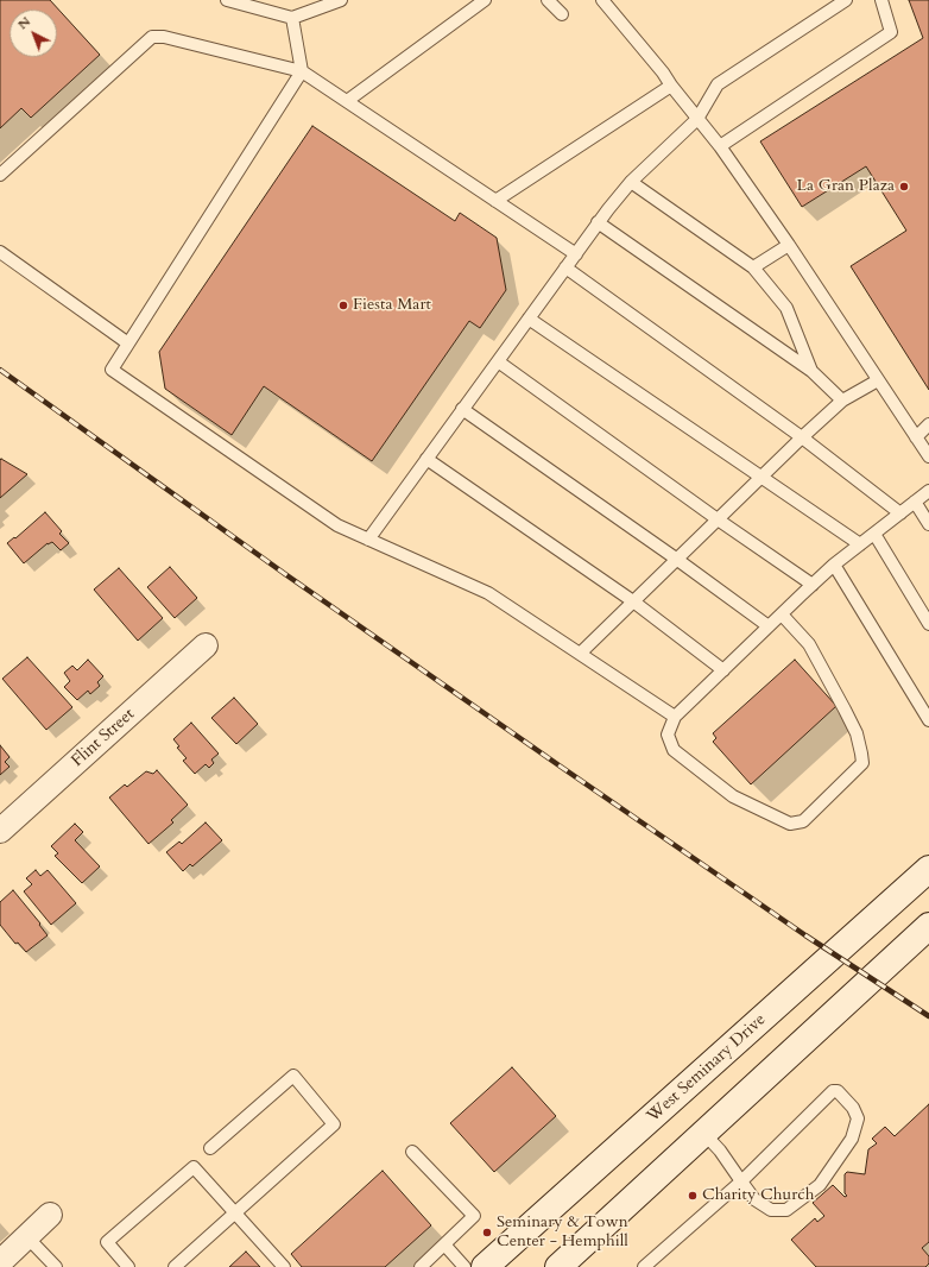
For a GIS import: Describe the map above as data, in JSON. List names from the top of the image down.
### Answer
{
  "streets": {
    "main road": ["West Seminary Drive"],
    "street": ["Flint Street"]
  },
  "places": [
    "La Gran Plaza",
    "Fiesta Mart",
    "Charity Church",
    "Seminary & Town Center - Hemphill"
  ],
  "north": "top left"
}
